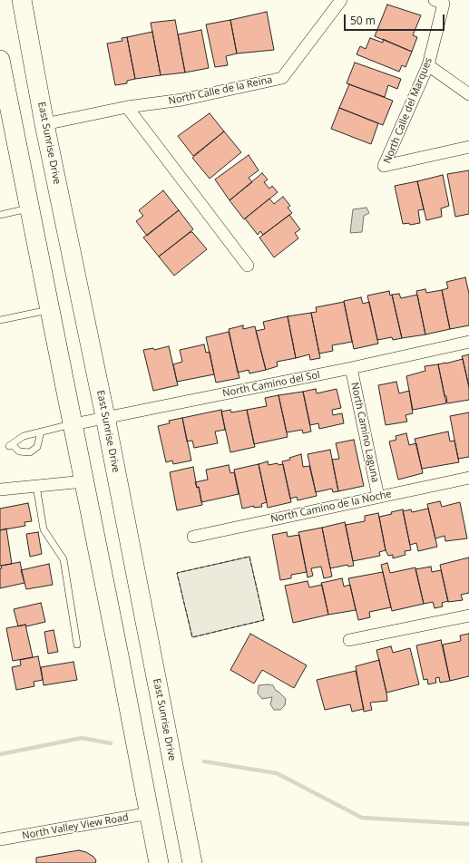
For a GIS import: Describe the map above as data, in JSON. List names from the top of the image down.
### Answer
{
  "streets": {
    "main road": ["East Sunrise Drive"],
    "street": [
      "North Calle de la Reina",
      "North Calle del Marques",
      "North Camino del Sol",
      "North Camino Laguna",
      "North Camino de la Noche",
      "North Valley View Road"
    ]
  },
  "crossings": [
    ["North Calle de la Reina", "East Sunrise Drive"],
    ["East Sunrise Drive", "North Camino del Sol"],
    ["North Camino del Sol", "North Camino Laguna"],
    ["North Camino Laguna", "North Camino de la Noche"]
  ],
  "scale_bar": "50 m"
}
